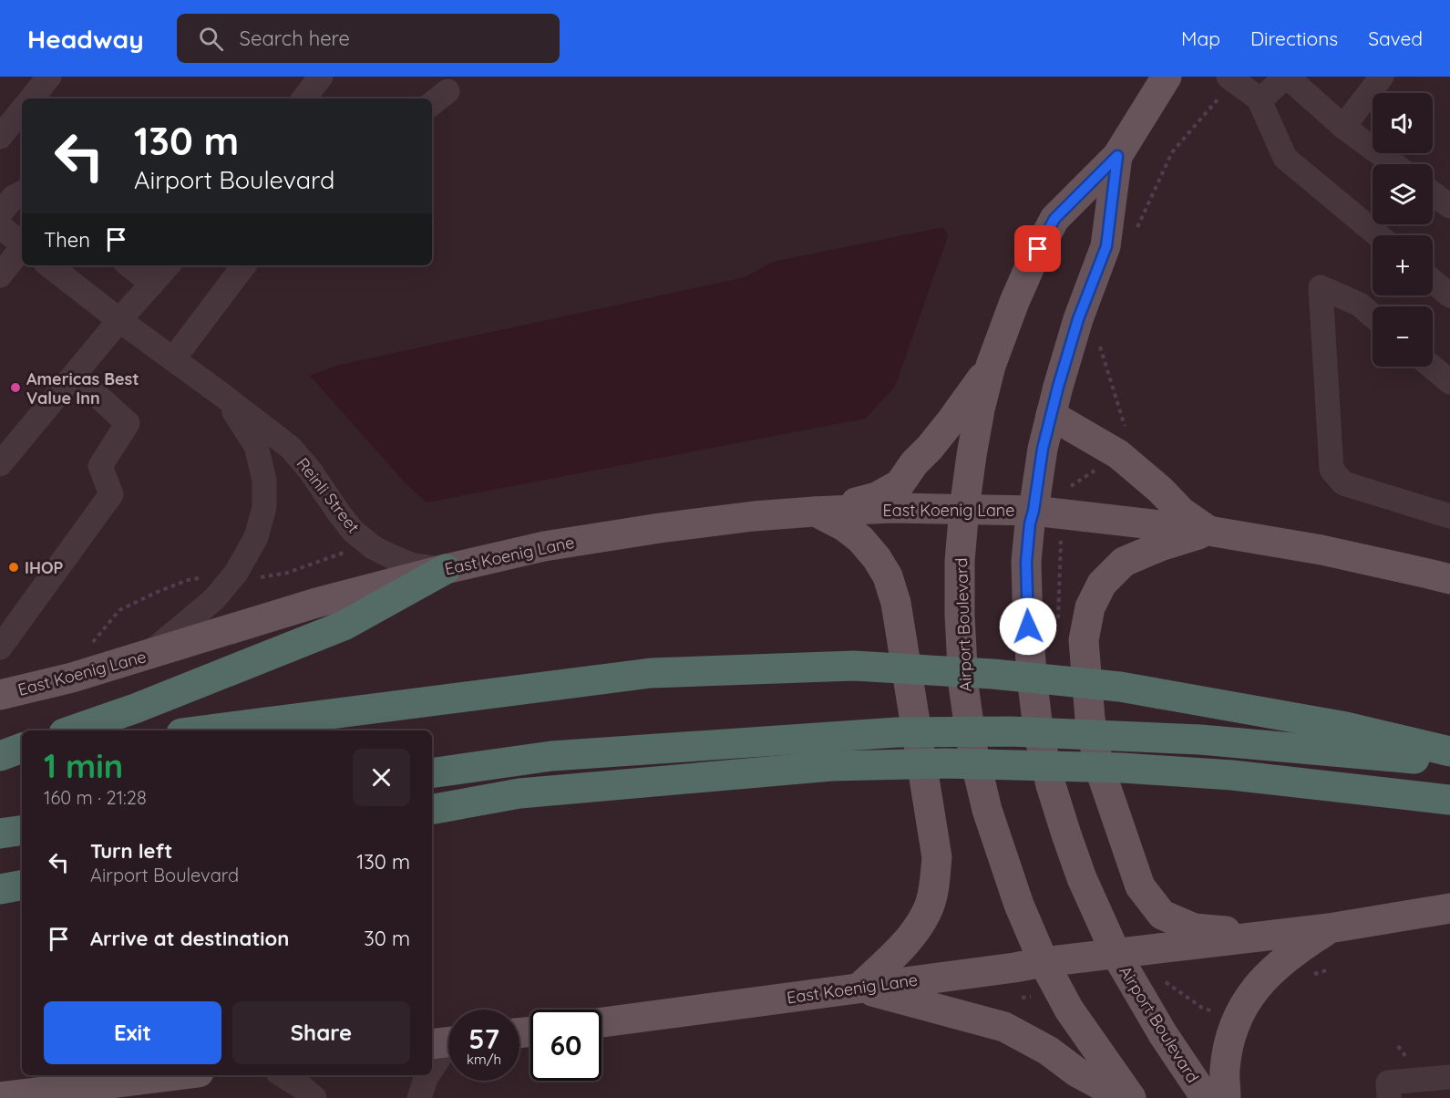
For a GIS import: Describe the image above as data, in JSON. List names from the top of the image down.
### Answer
{
  "streets": {
    "main road": ["East Koenig Lane", "Airport Boulevard"],
    "street": ["Reinli Street"]
  },
  "crossings": [
    ["Reinli Street", "East Koenig Lane"],
    ["East Koenig Lane", "Airport Boulevard"]
  ],
  "places": ["Americas Best Value Inn", "IHOP"],
  "page": {
    "header": "Headway",
    "search": "Search here",
    "nav": ["Map", "Directions", "Saved"],
    "map_buttons": ["+", "−"],
    "turn": ["130 m", "Airport Boulevard"],
    "then": "Then",
    "heading": ["1 min", "160 m · 21:28"],
    "list": [
      {
        "name": "Turn left",
        "note": "Airport Boulevard",
        "value": "130 m"
      },
      {
        "name": "Arrive at destination",
        "value": "30 m"
      }
    ],
    "buttons": ["Exit", "Share"],
    "speed": "57 km/h",
    "limit": "60"
  }
}
